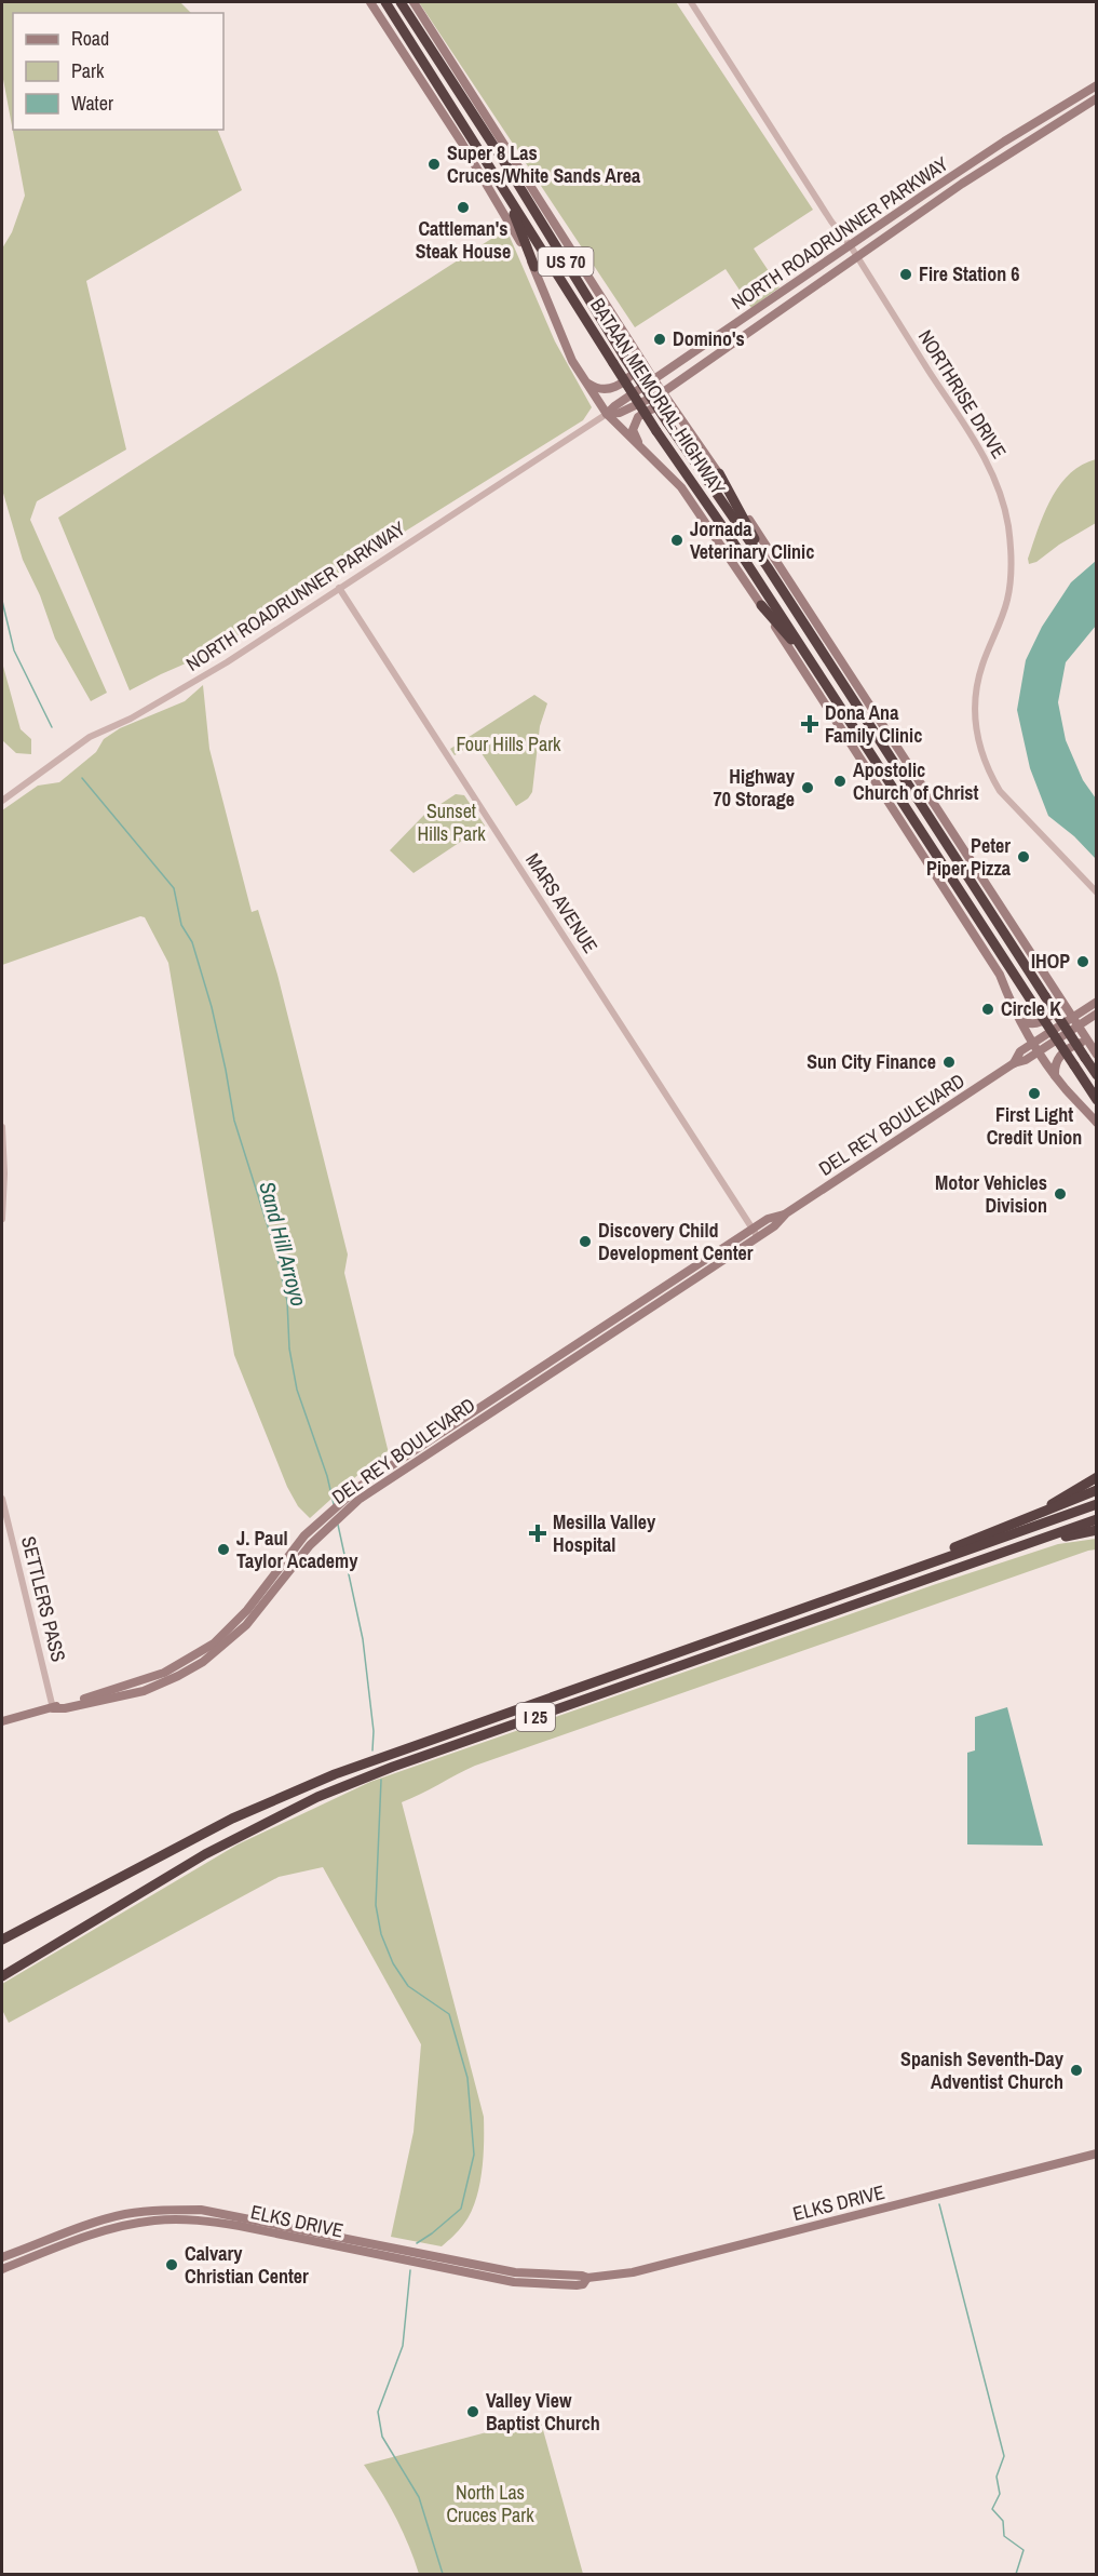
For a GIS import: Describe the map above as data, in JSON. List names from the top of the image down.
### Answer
{
  "streets": {
    "highway": ["US 70", "BATAAN MEMORIAL HIGHWAY", "I 25"],
    "main road": ["NORTH ROADRUNNER PARKWAY", "DEL REY BOULEVARD", "ELKS DRIVE"],
    "street": ["NORTHRISE DRIVE", "MARS AVENUE", "SETTLERS PASS"]
  },
  "crossings": [
    ["NORTH ROADRUNNER PARKWAY", "NORTHRISE DRIVE"],
    ["NORTH ROADRUNNER PARKWAY", "MARS AVENUE"],
    ["MARS AVENUE", "DEL REY BOULEVARD"],
    ["DEL REY BOULEVARD", "SETTLERS PASS"]
  ],
  "water": ["Sand Hill Arroyo"],
  "parks": ["Four Hills Park", "Sunset Hills Park", "North Las Cruces Park"],
  "places": {
    "other": [
      "Super 8 Las Cruces/White Sands Area",
      "Cattleman's Steak House",
      "Fire Station 6",
      "Domino's",
      "Jornada Veterinary Clinic",
      "Apostolic Church of Christ",
      "Highway 70 Storage",
      "Peter Piper Pizza",
      "IHOP",
      "Circle K",
      "Sun City Finance",
      "First Light Credit Union",
      "Motor Vehicles Division",
      "Discovery Child Development Center",
      "J. Paul Taylor Academy",
      "Spanish Seventh-Day Adventist Church",
      "Calvary Christian Center",
      "Valley View Baptist Church"
    ],
    "health": ["Dona Ana Family Clinic", "Mesilla Valley Hospital"]
  },
  "legend": ["Road", "Park", "Water"]
}
